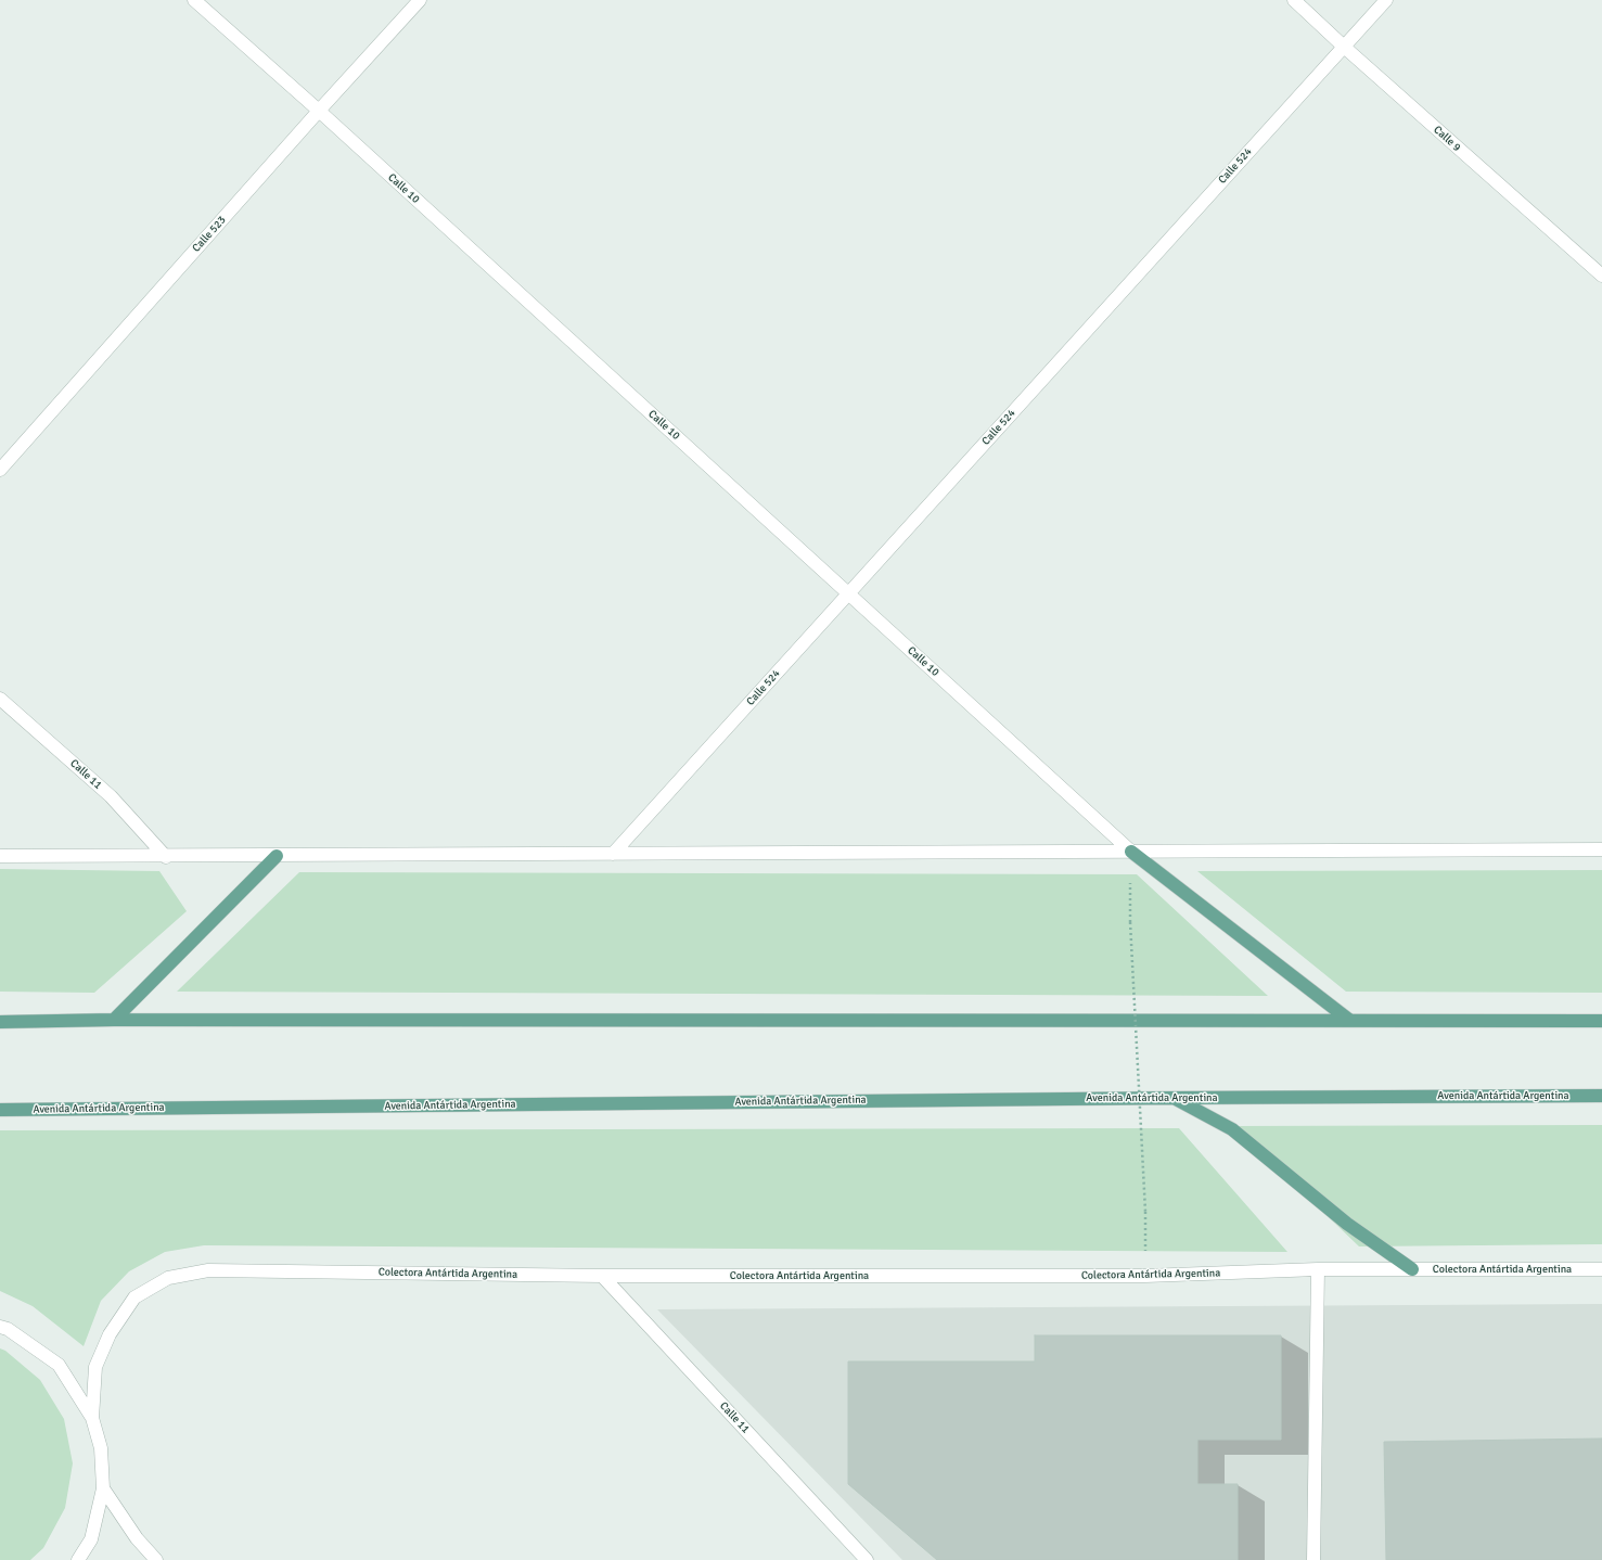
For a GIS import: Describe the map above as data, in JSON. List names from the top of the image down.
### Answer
{
  "streets": {
    "main road": ["Avenida Antártida Argentina"],
    "street": [
      "Calle 9",
      "Calle 524",
      "Calle 10",
      "Calle 523",
      "Calle 11",
      "Colectora Antártida Argentina"
    ]
  },
  "crossings": [
    ["Calle 9", "Calle 524"],
    ["Calle 524", "Calle 10"],
    ["Calle 10", "Calle 523"],
    ["Calle 11", "Colectora Antártida Argentina"]
  ]
}
